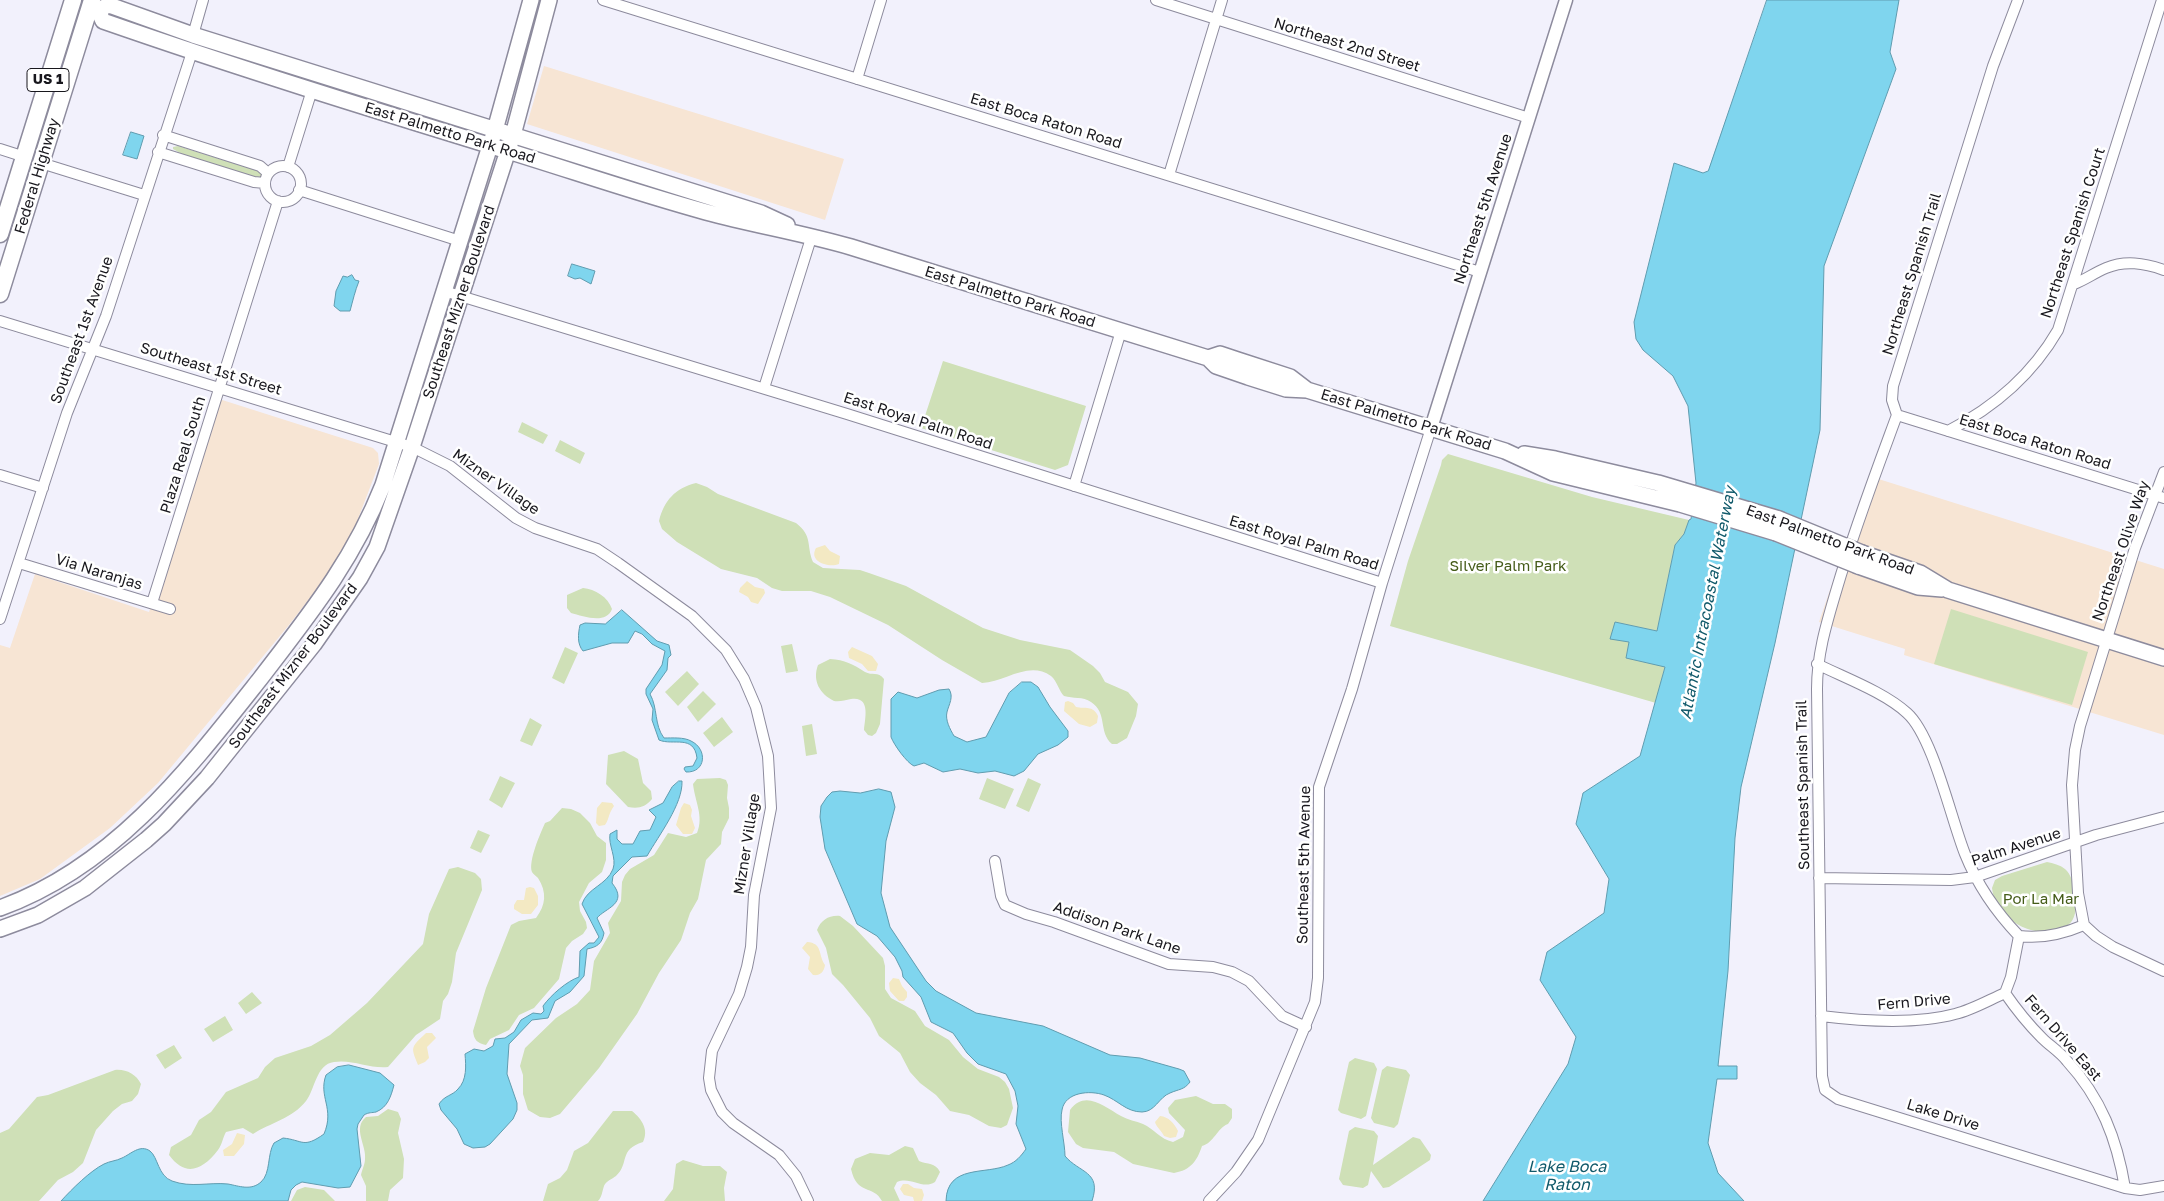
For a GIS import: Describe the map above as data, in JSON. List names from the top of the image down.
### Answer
{
  "streets": {
    "main road": [
      "US 1",
      "East Palmetto Park Road",
      "Federal Highway",
      "Southeast Mizner Boulevard"
    ],
    "street": [
      "Northeast 2nd Street",
      "East Boca Raton Road",
      "Northeast 5th Avenue",
      "Northeast Spanish Court",
      "Northeast Spanish Trail",
      "Southeast 1st Avenue",
      "Southeast 1st Street",
      "East Royal Palm Road",
      "Plaza Real South",
      "Mizner Village",
      "Northeast Olive Way",
      "Via Naranjas",
      "Southeast Spanish Trail",
      "Palm Avenue",
      "Southeast 5th Avenue",
      "Addison Park Lane",
      "Fern Drive",
      "Fern Drive East",
      "Lake Drive"
    ]
  },
  "crossings": [
    ["Northeast 2nd Street", "Northeast 5th Avenue"],
    ["East Boca Raton Road", "Northeast 5th Avenue"],
    ["East Boca Raton Road", "Northeast Spanish Court"],
    ["East Boca Raton Road", "Northeast Spanish Trail"],
    ["East Boca Raton Road", "Northeast Olive Way"],
    ["East Palmetto Park Road", "Federal Highway"],
    ["East Palmetto Park Road", "Northeast 5th Avenue"],
    ["East Palmetto Park Road", "Northeast Spanish Trail"],
    ["East Palmetto Park Road", "Southeast Mizner Boulevard"],
    ["East Palmetto Park Road", "Southeast 1st Avenue"],
    ["East Palmetto Park Road", "Northeast Olive Way"],
    ["East Palmetto Park Road", "Southeast Spanish Trail"],
    ["East Palmetto Park Road", "Southeast 5th Avenue"],
    ["Northeast 5th Avenue", "Southeast 5th Avenue"],
    ["Northeast Spanish Trail", "Southeast Spanish Trail"],
    ["Southeast Mizner Boulevard", "Southeast 1st Street"],
    ["Southeast Mizner Boulevard", "East Royal Palm Road"],
    ["Southeast Mizner Boulevard", "Mizner Village"],
    ["Southeast 1st Avenue", "Southeast 1st Street"],
    ["Southeast 1st Avenue", "Via Naranjas"],
    ["Southeast 1st Street", "Plaza Real South"],
    ["Southeast 1st Street", "Mizner Village"],
    ["East Royal Palm Road", "Southeast 5th Avenue"],
    ["Plaza Real South", "Via Naranjas"],
    ["Northeast Olive Way", "Palm Avenue"],
    ["Southeast Spanish Trail", "Palm Avenue"],
    ["Southeast Spanish Trail", "Fern Drive"],
    ["Southeast Spanish Trail", "Lake Drive"],
    ["Southeast 5th Avenue", "Addison Park Lane"],
    ["Fern Drive", "Fern Drive East"],
    ["Fern Drive", "Lake Drive"],
    ["Fern Drive East", "Lake Drive"]
  ],
  "water": ["Atlantic Intracoastal Waterway", "Lake Boca Raton"],
  "parks": ["Silver Palm Park", "Por La Mar"]
}
